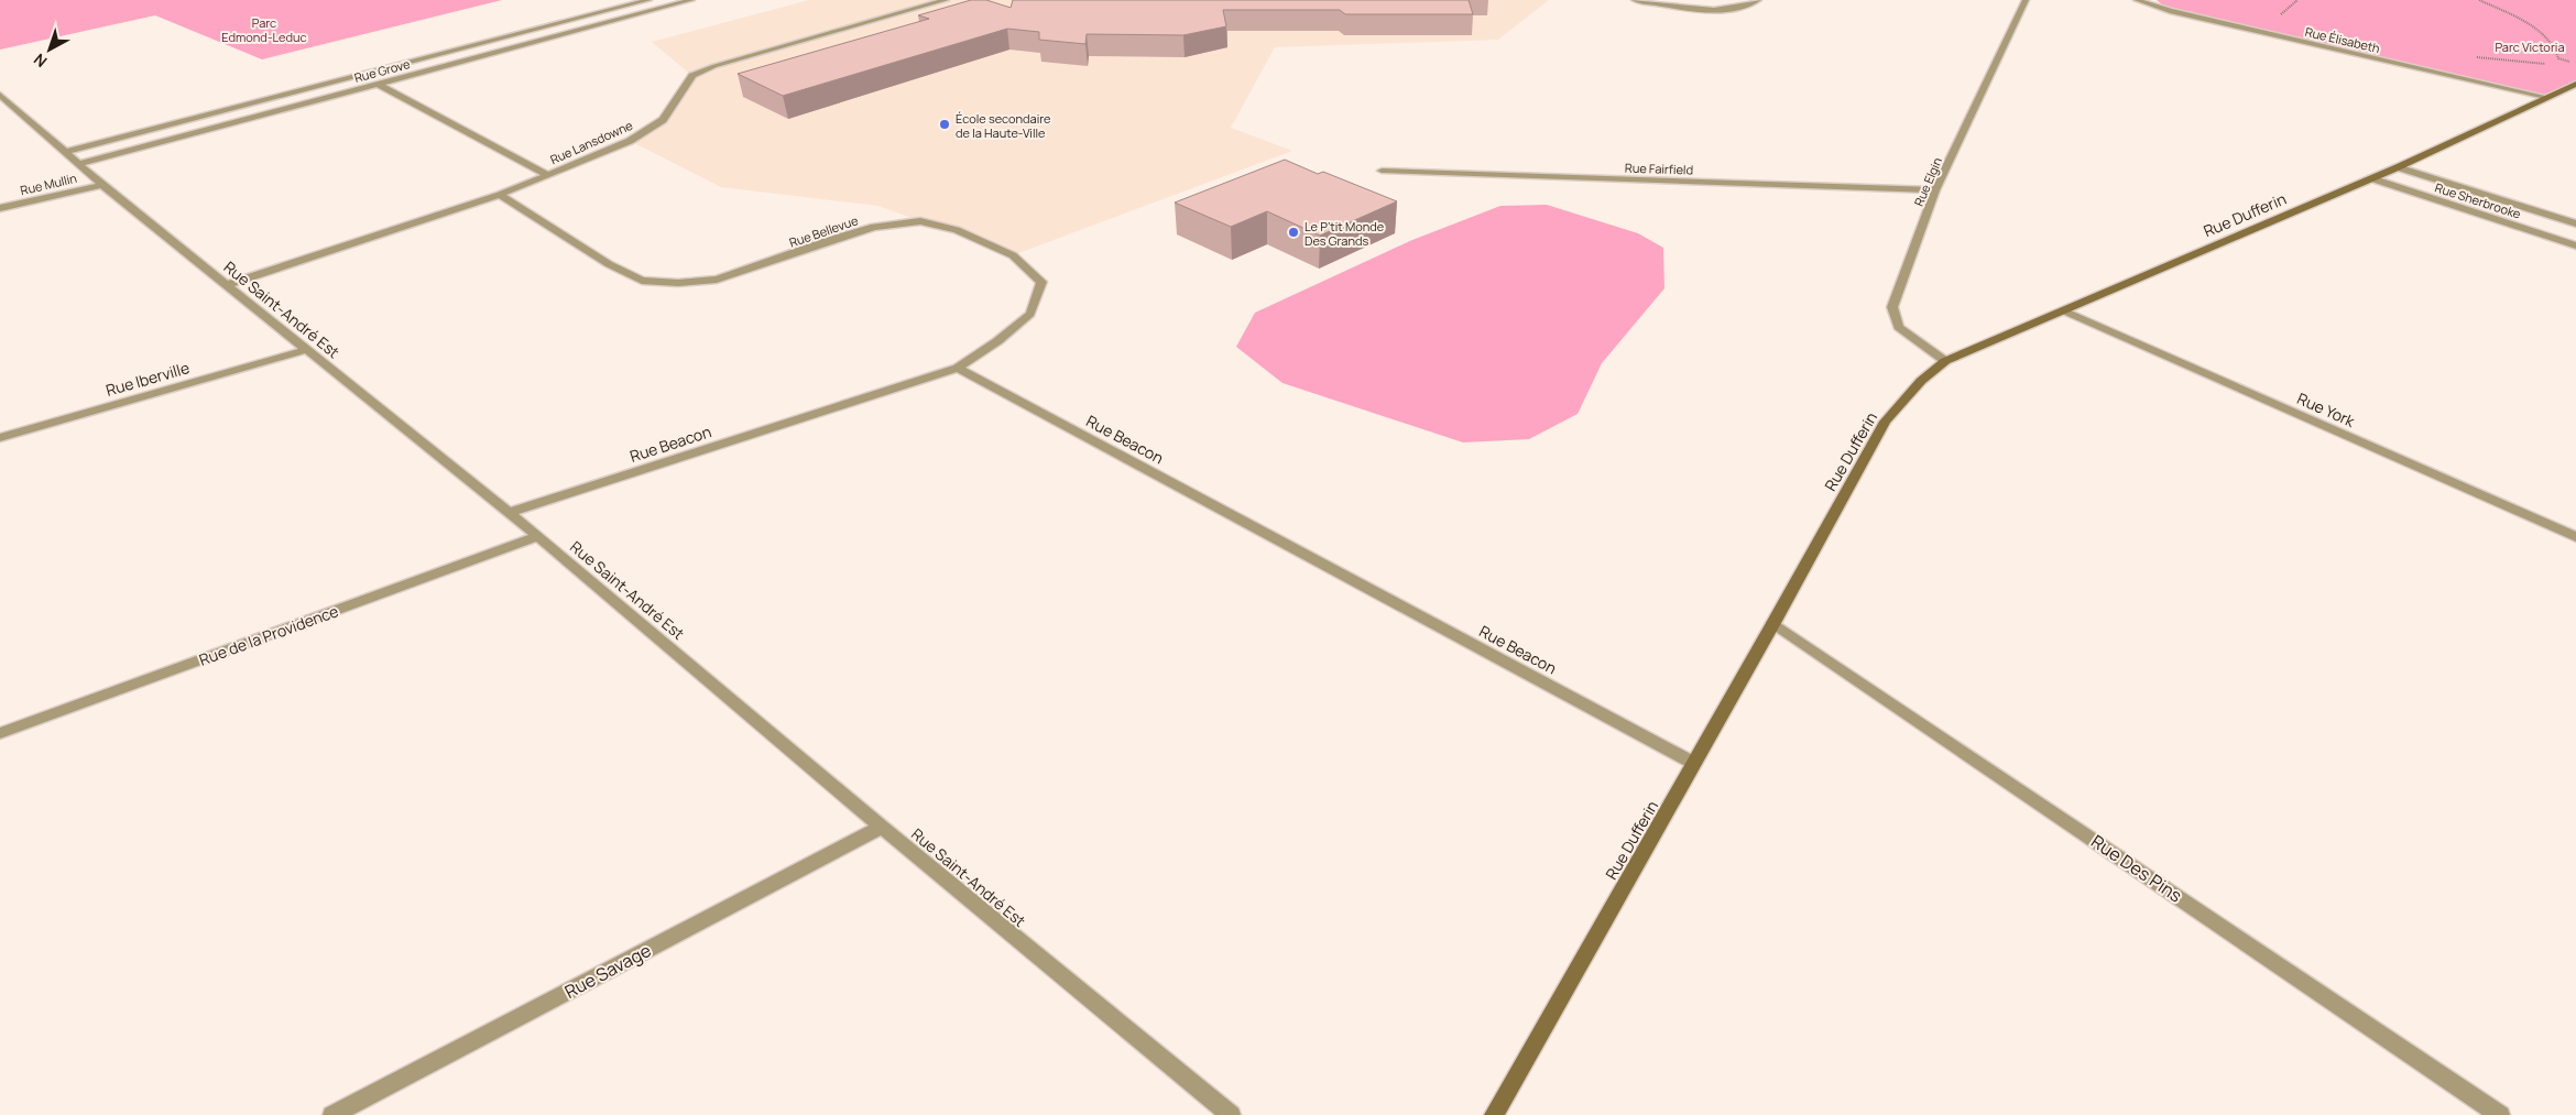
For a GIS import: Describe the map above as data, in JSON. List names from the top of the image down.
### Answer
{
  "streets": {
    "main road": ["Rue Dufferin"],
    "street": [
      "Rue Élisabeth",
      "Rue Grove",
      "Rue Lansdowne",
      "Rue Fairfield",
      "Rue Elgin",
      "Rue Mullin",
      "Rue Sherbrooke",
      "Rue Bellevue",
      "Rue Saint-André Est",
      "Rue Iberville",
      "Rue York",
      "Rue Beacon",
      "Rue de la Providence",
      "Rue Des Pins",
      "Rue Savage"
    ]
  },
  "crossings": [
    ["Rue Élisabeth", "Rue Dufferin"],
    ["Rue Grove", "Rue Saint-André Est"],
    ["Rue Lansdowne", "Rue Bellevue"],
    ["Rue Lansdowne", "Rue Saint-André Est"],
    ["Rue Fairfield", "Rue Elgin"],
    ["Rue Elgin", "Rue Dufferin"],
    ["Rue Mullin", "Rue Saint-André Est"],
    ["Rue Sherbrooke", "Rue Dufferin"],
    ["Rue Dufferin", "Rue York"],
    ["Rue Dufferin", "Rue Beacon"],
    ["Rue Dufferin", "Rue Des Pins"],
    ["Rue Bellevue", "Rue Beacon"],
    ["Rue Saint-André Est", "Rue Iberville"],
    ["Rue Saint-André Est", "Rue Beacon"],
    ["Rue Saint-André Est", "Rue de la Providence"],
    ["Rue Saint-André Est", "Rue Savage"]
  ],
  "parks": ["Parc Edmond-Leduc", "Parc Victoria"],
  "places": ["École secondaire de la Haute-Ville", "Le P’tit Monde Des Grands"],
  "north": "bottom left"
}
